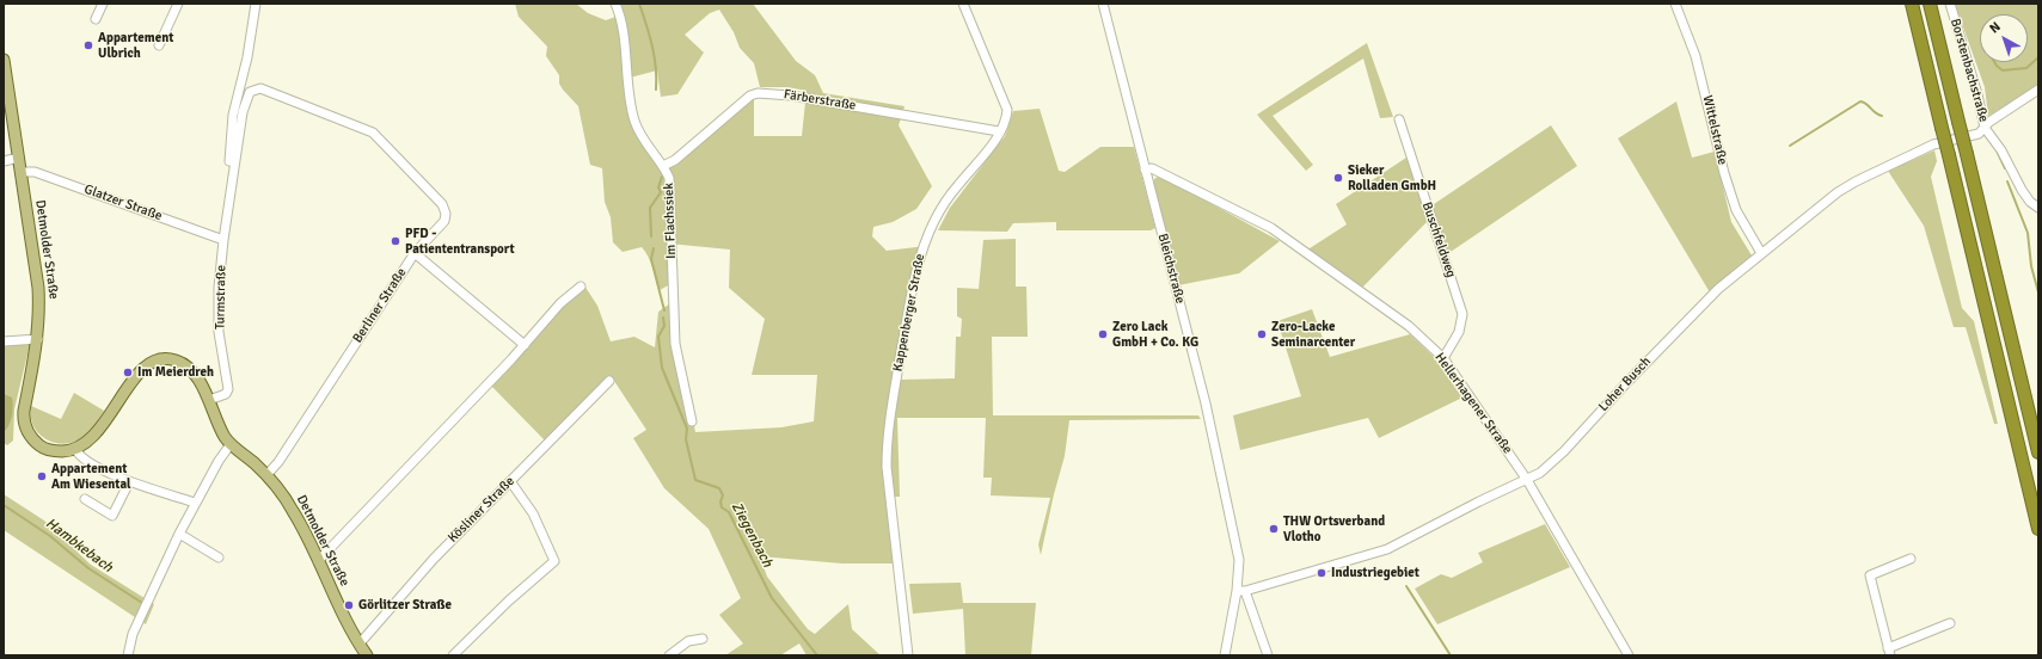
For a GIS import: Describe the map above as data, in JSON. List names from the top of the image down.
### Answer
{
  "streets": {
    "main road": ["Detmolder Straße"],
    "street": [
      "Borstenbachstraße",
      "Färberstraße",
      "Wittelstraße",
      "Glatzer Straße",
      "Im Flachssiek",
      "Buschfeldweg",
      "Bleichstraße",
      "Turmstraße",
      "Berliner Straße",
      "Kappenberger Straße",
      "Loher Busch",
      "Hellerhagener Straße",
      "Kösliner Straße"
    ]
  },
  "crossings": [
    ["Borstenbachstraße", "Loher Busch"],
    ["Färberstraße", "Im Flachssiek"],
    ["Färberstraße", "Kappenberger Straße"],
    ["Wittelstraße", "Loher Busch"],
    ["Glatzer Straße", "Detmolder Straße"],
    ["Glatzer Straße", "Turmstraße"],
    ["Buschfeldweg", "Hellerhagener Straße"],
    ["Detmolder Straße", "Turmstraße"],
    ["Detmolder Straße", "Berliner Straße"],
    ["Detmolder Straße", "Kösliner Straße"],
    ["Bleichstraße", "Loher Busch"],
    ["Bleichstraße", "Hellerhagener Straße"],
    ["Turmstraße", "Berliner Straße"],
    ["Loher Busch", "Hellerhagener Straße"]
  ],
  "water": ["Ziegenbach", "Hambkebach"],
  "places": [
    "Appartement Ulbrich",
    "Sieker Rolladen GmbH",
    "PFD - Patiententransport",
    "Zero Lack GmbH + Co. KG",
    "Zero-Lacke Seminarcenter",
    "Im Meierdreh",
    "Appartement Am Wiesental",
    "THW Ortsverband Vlotho",
    "Industriegebiet",
    "Görlitzer Straße"
  ],
  "north": "top left"
}
